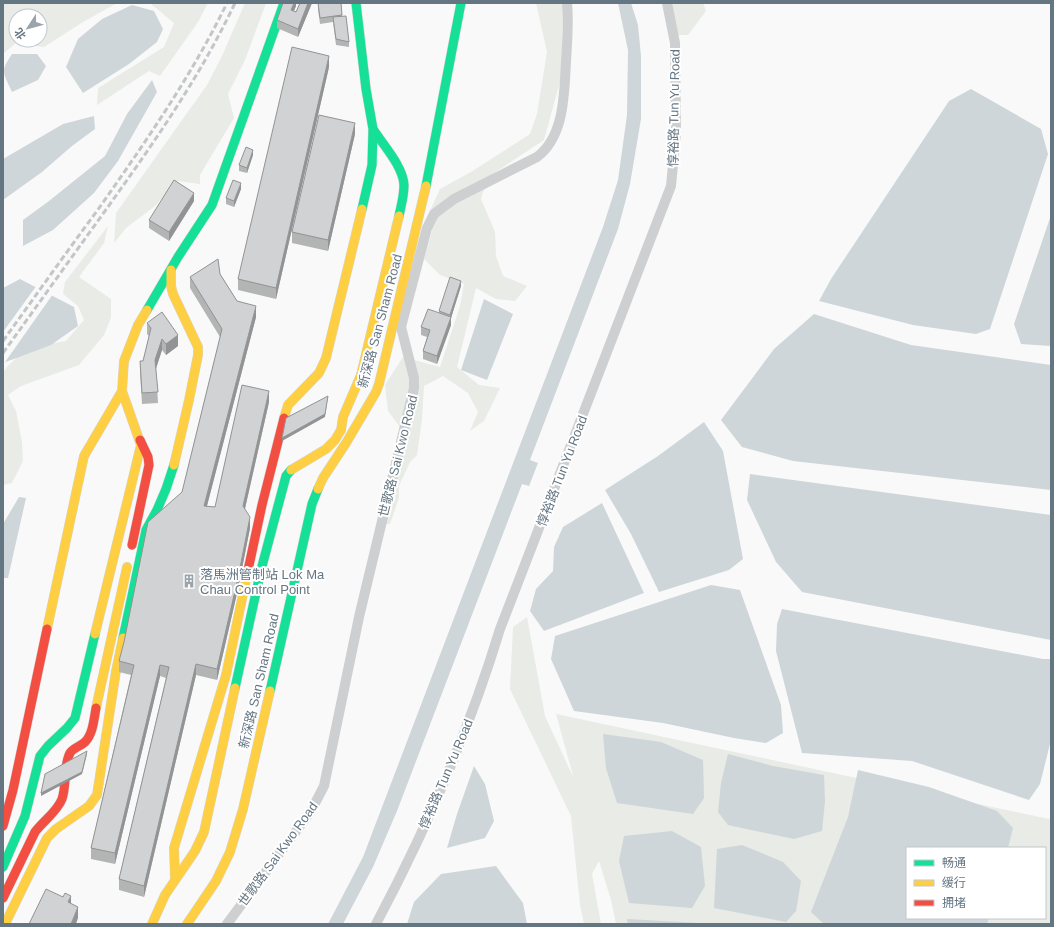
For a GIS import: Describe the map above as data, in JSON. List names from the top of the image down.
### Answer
{
  "streets": {
    "main road": ["新深路 San Sham Road"],
    "street": ["惇裕路 Tun Yu Road", "世歌路 Sai Kwo Road"]
  },
  "places": {
    "building": ["落馬洲管制站 Lok Ma Chau Control Point"]
  },
  "legend": ["畅通", "缓行", "拥堵"],
  "north": "bottom left"
}
